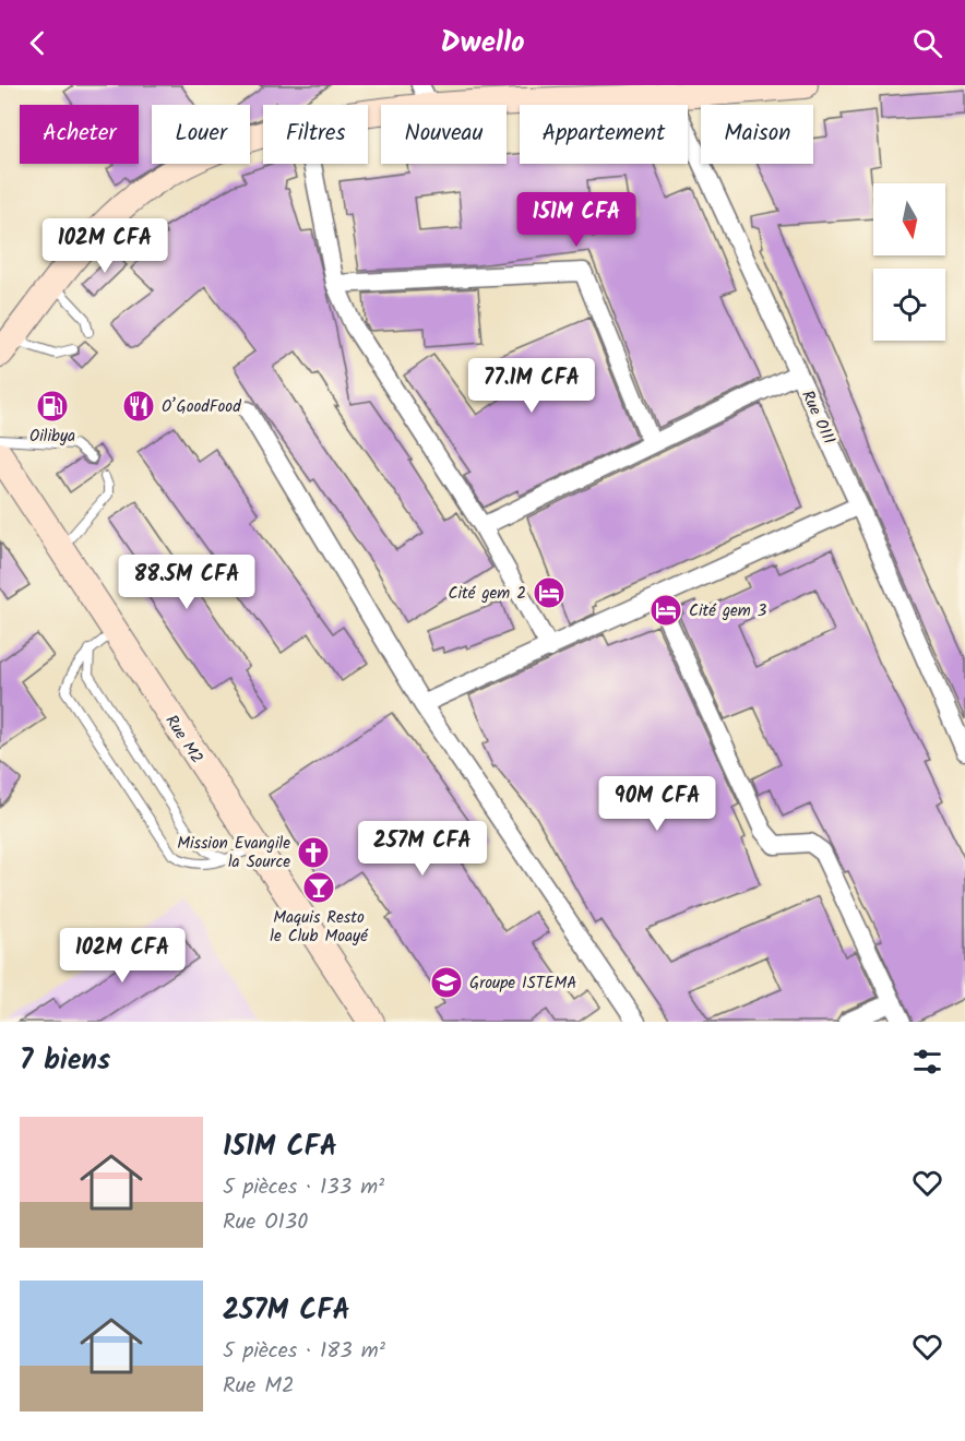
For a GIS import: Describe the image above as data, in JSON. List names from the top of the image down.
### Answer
{
  "streets": {
    "street": ["Rue O111", "Rue M2"]
  },
  "places": {
    "fuel station": ["Oilibya"],
    "restaurant": ["O’GoodFood"],
    "hotel": ["Cité gem 2", "Cité gem 3"],
    "church": ["Mission Evangile la Source"],
    "bar": ["Maquis Resto le Club Moayé"],
    "school or university": ["Groupe ISTEMA"]
  },
  "north": "bottom",
  "page": {
    "header": "Dwello",
    "chip": [
      "Acheter",
      "Louer",
      "Filtres",
      "Nouveau",
      "Appartement",
      "Maison"
    ],
    "price": [
      "151M CFA",
      "102M CFA",
      "77.1M CFA",
      "88.5M CFA",
      "90M CFA",
      "257M CFA",
      "102M CFA"
    ],
    "heading": "7 biens",
    "list": [
      {
        "name": "151M CFA",
        "note": "5 pièces · 133 m² · Rue O130"
      },
      {
        "name": "257M CFA",
        "note": "5 pièces · 183 m² · Rue M2"
      }
    ]
  }
}
